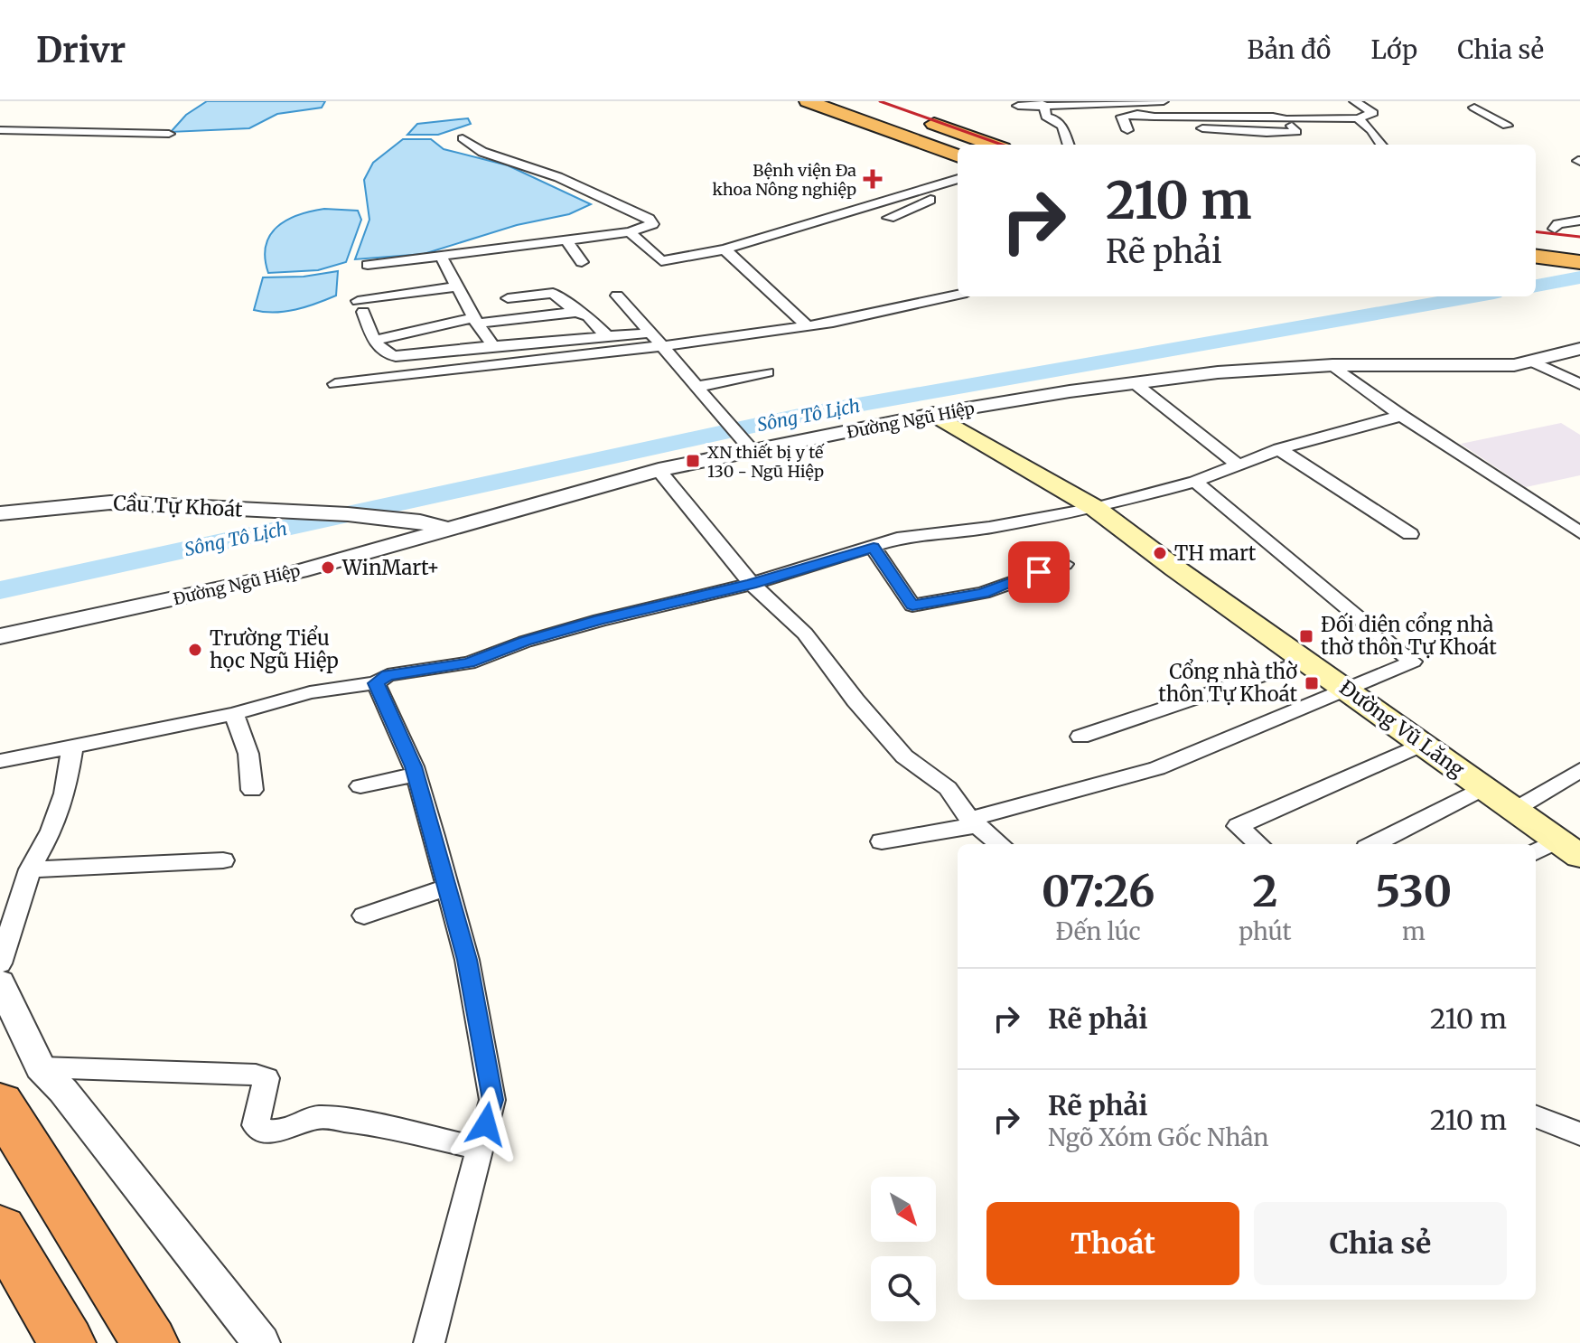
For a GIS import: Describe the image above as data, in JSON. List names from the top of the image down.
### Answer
{
  "streets": {
    "main road": ["Đường Vũ Lăng"],
    "street": ["Đường Ngũ Hiệp", "Cầu Tự Khoát"]
  },
  "crossings": [
    ["Đường Ngũ Hiệp", "Cầu Tự Khoát"],
    ["Đường Ngũ Hiệp", "Đường Vũ Lăng"]
  ],
  "water": ["Sông Tô Lịch"],
  "places": {
    "health": ["Bệnh viện Đa khoa Nông nghiệp"],
    "transit": ["XN thiết bị y tế 130 - Ngũ Hiệp", "Đối diện cổng nhà thờ thôn Tự Khoát", "Cổng nhà thờ thôn Tự Khoát"],
    "other": ["TH mart", "WinMart+", "Trường Tiểu học Ngũ Hiệp"]
  },
  "north": "bottom right",
  "page": {
    "header": "Drivr",
    "nav": ["Bản đồ", "Lớp", "Chia sẻ"],
    "turn": ["210 m", "Rẽ phải"],
    "eta": [
      "07:26",
      "Đến lúc",
      "2",
      "phút",
      "530",
      "m"
    ],
    "list": [
      {
        "name": "Rẽ phải",
        "value": "210 m"
      },
      {
        "name": "Rẽ phải",
        "note": "Ngõ Xóm Gốc Nhân",
        "value": "210 m"
      }
    ],
    "buttons": ["Thoát", "Chia sẻ"]
  }
}
